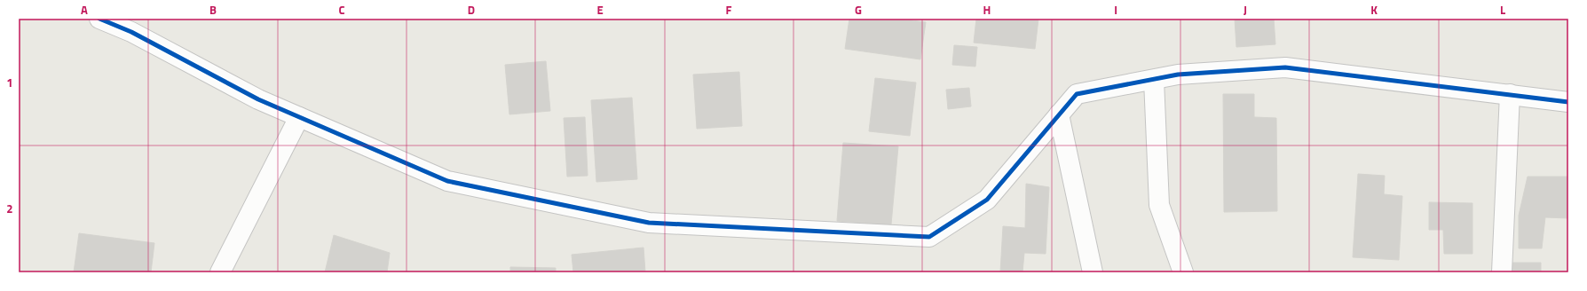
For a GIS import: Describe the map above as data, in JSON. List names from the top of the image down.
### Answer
{
  "grid": {
    "columns": [
      "A",
      "B",
      "C",
      "D",
      "E",
      "F",
      "G",
      "H",
      "I",
      "J",
      "K",
      "L"
    ],
    "rows": ["1", "2"]
  }
}
